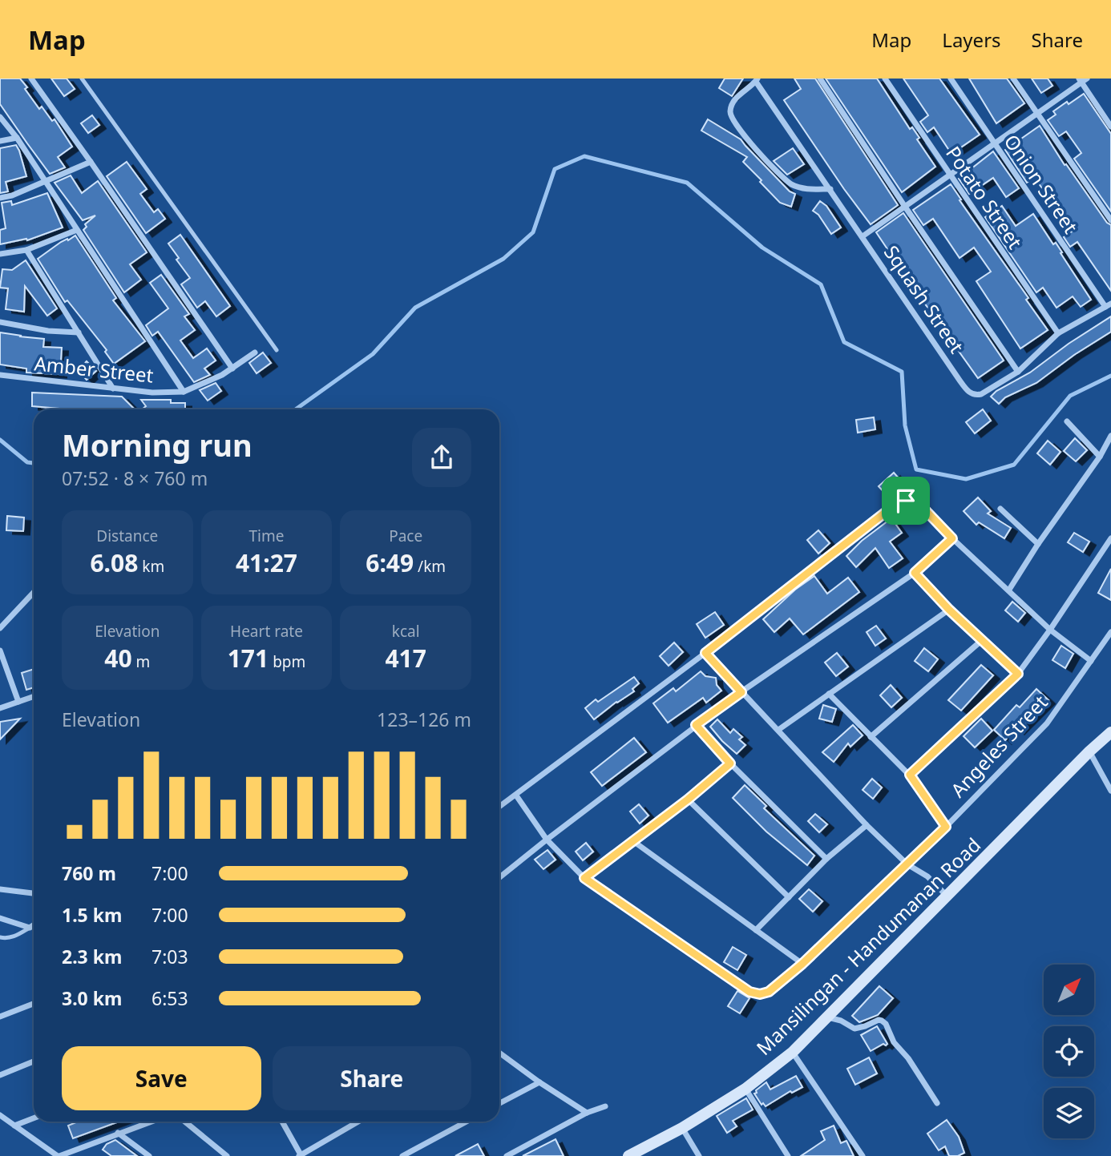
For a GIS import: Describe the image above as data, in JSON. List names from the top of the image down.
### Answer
{
  "streets": {
    "street": [
      "Onion Street",
      "Potato Street",
      "Squash Street",
      "Amber Street",
      "Angeles Street",
      "Mansilingan - Handumanan Road"
    ]
  },
  "crossings": [
    ["Onion Street", "Squash Street"],
    ["Potato Street", "Squash Street"]
  ],
  "north": "top right",
  "page": {
    "header": "Map",
    "nav": ["Map", "Layers", "Share"],
    "heading": ["Morning run", "07:52 · 8 × 760 m"],
    "stats": [
      ["Distance", "6.08 km"],
      ["Time", "41:27"],
      ["Pace", "6:49 /km"],
      ["Elevation", "40 m"],
      ["Heart rate", "171 bpm"],
      ["kcal", "417"]
    ],
    "chart": ["Elevation", "123–126 m"],
    "list": [
      {
        "name": "760 m",
        "note": "7:00"
      },
      {
        "name": "1.5 km",
        "note": "7:00"
      },
      {
        "name": "2.3 km",
        "note": "7:03"
      },
      {
        "name": "3.0 km",
        "note": "6:53"
      }
    ],
    "buttons": ["Save", "Share"]
  }
}
